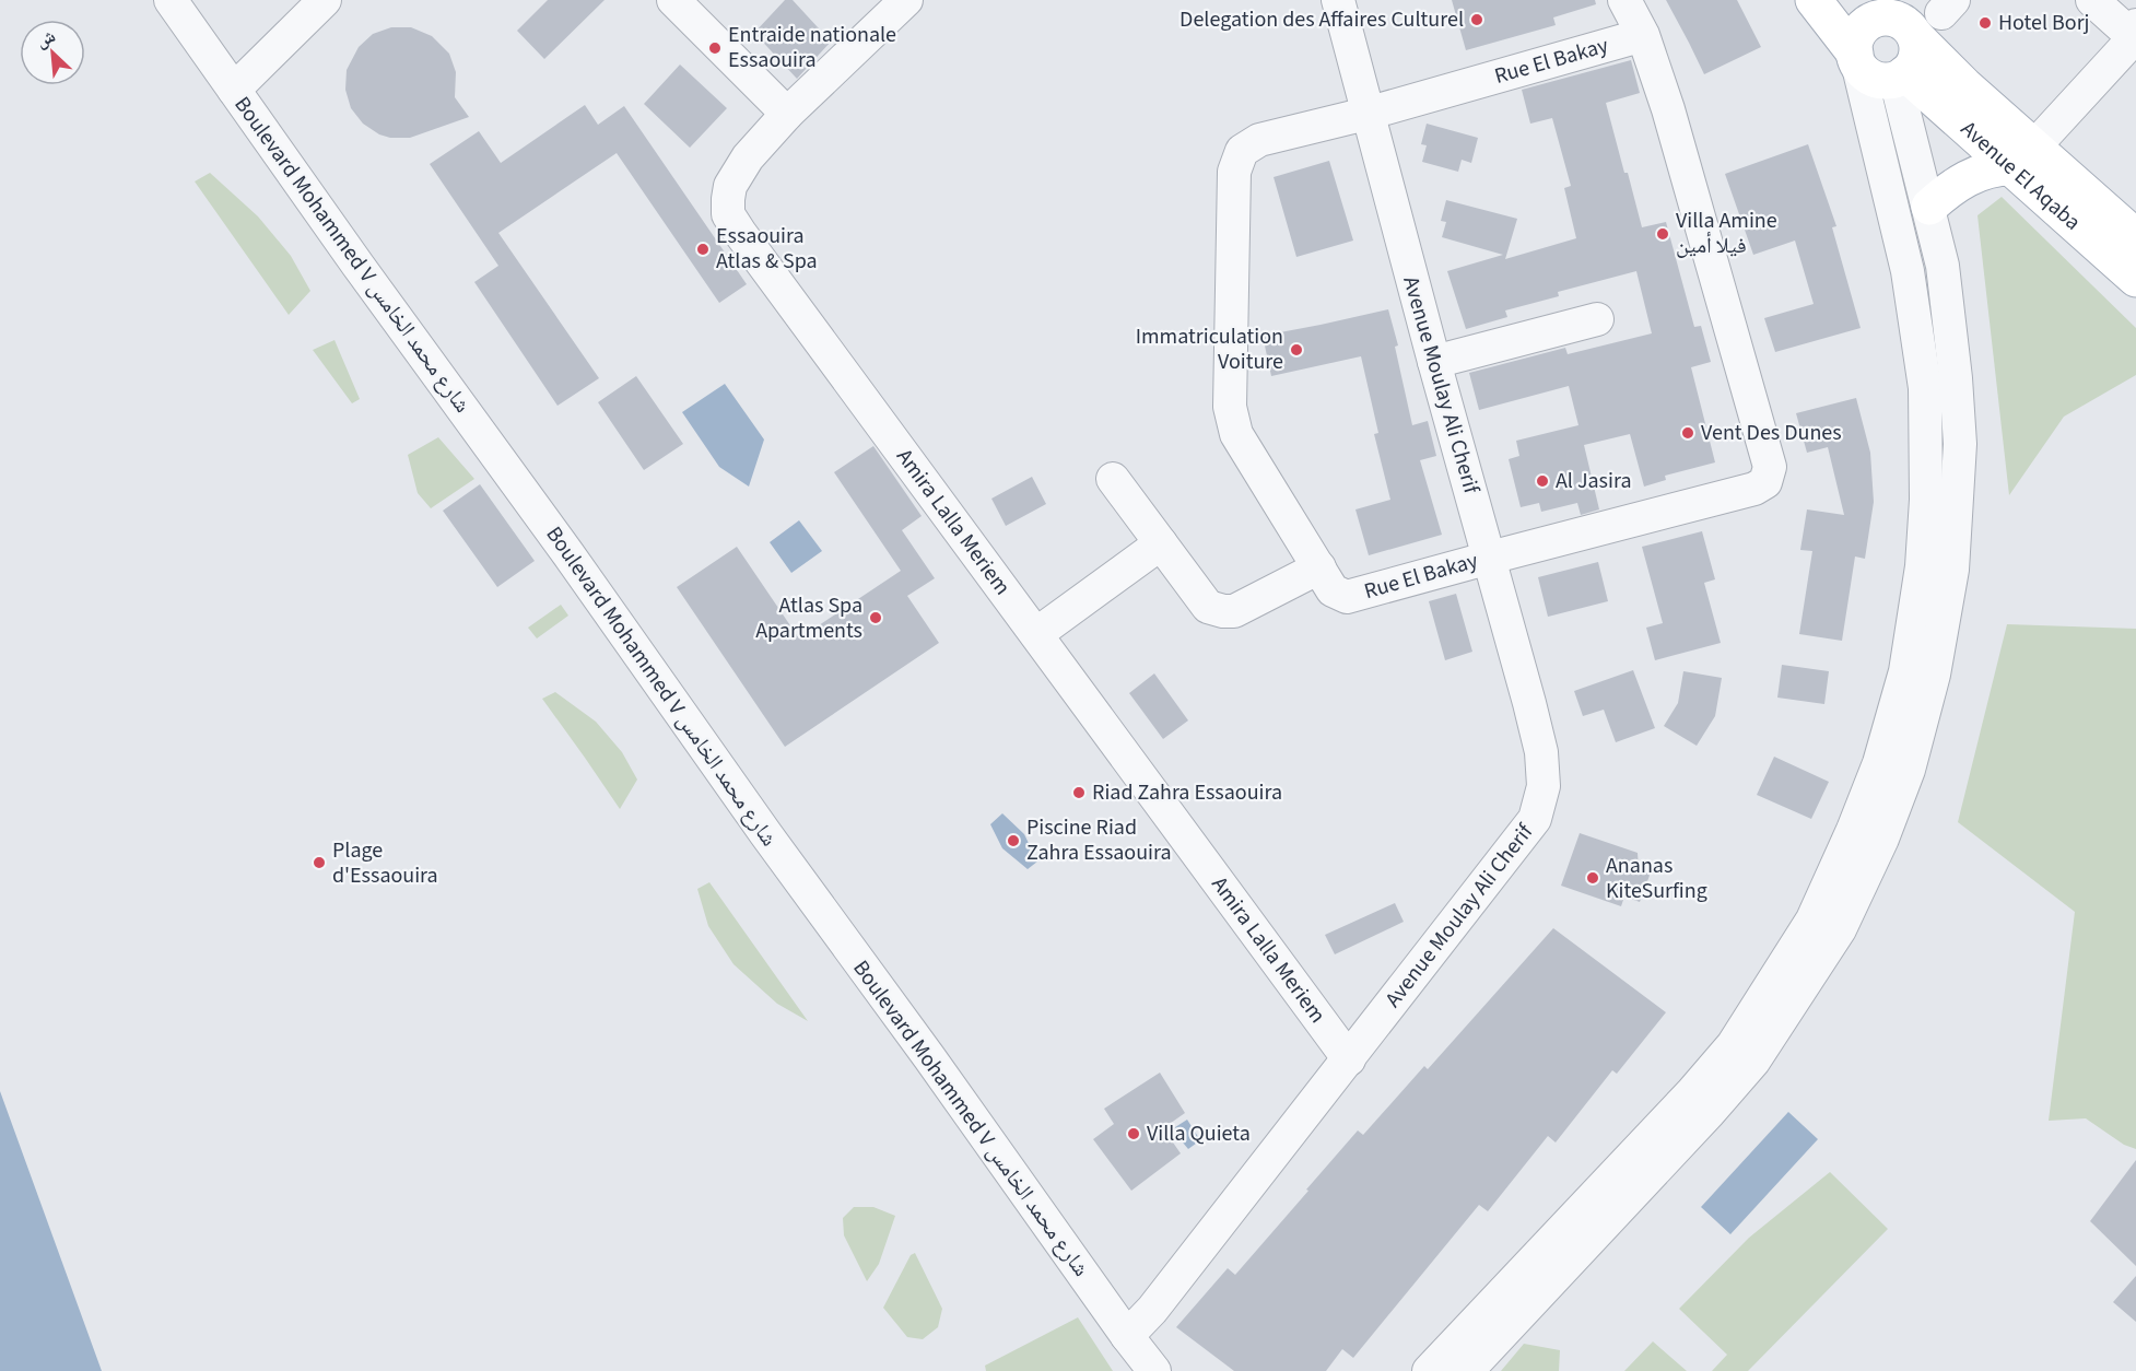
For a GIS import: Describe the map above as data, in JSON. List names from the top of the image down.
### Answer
{
  "streets": {
    "main road": ["Avenue El Aqaba"],
    "street": [
      "Rue El Bakay",
      "Boulevard Mohammed V شارع محمد الخامس",
      "Avenue Moulay Ali Cherif",
      "Amira Lalla Meriem"
    ]
  },
  "crossings": [
    ["Rue El Bakay", "Avenue Moulay Ali Cherif"],
    ["Boulevard Mohammed V شارع محمد الخامس", "Avenue Moulay Ali Cherif"],
    ["Avenue Moulay Ali Cherif", "Amira Lalla Meriem"]
  ],
  "places": [
    "Delegation des Affaires Culturel",
    "Hotel Borj",
    "Entraide nationale Essaouira",
    "Villa Amine فيلا أمين",
    "Essaouira Atlas & Spa",
    "Immatriculation Voiture",
    "Vent Des Dunes",
    "Al Jasira",
    "Atlas Spa Apartments",
    "Riad Zahra Essaouira",
    "Piscine Riad Zahra Essaouira",
    "Plage d'Essaouira",
    "Ananas KiteSurfing",
    "Villa Quieta"
  ],
  "north": "top left"
}
